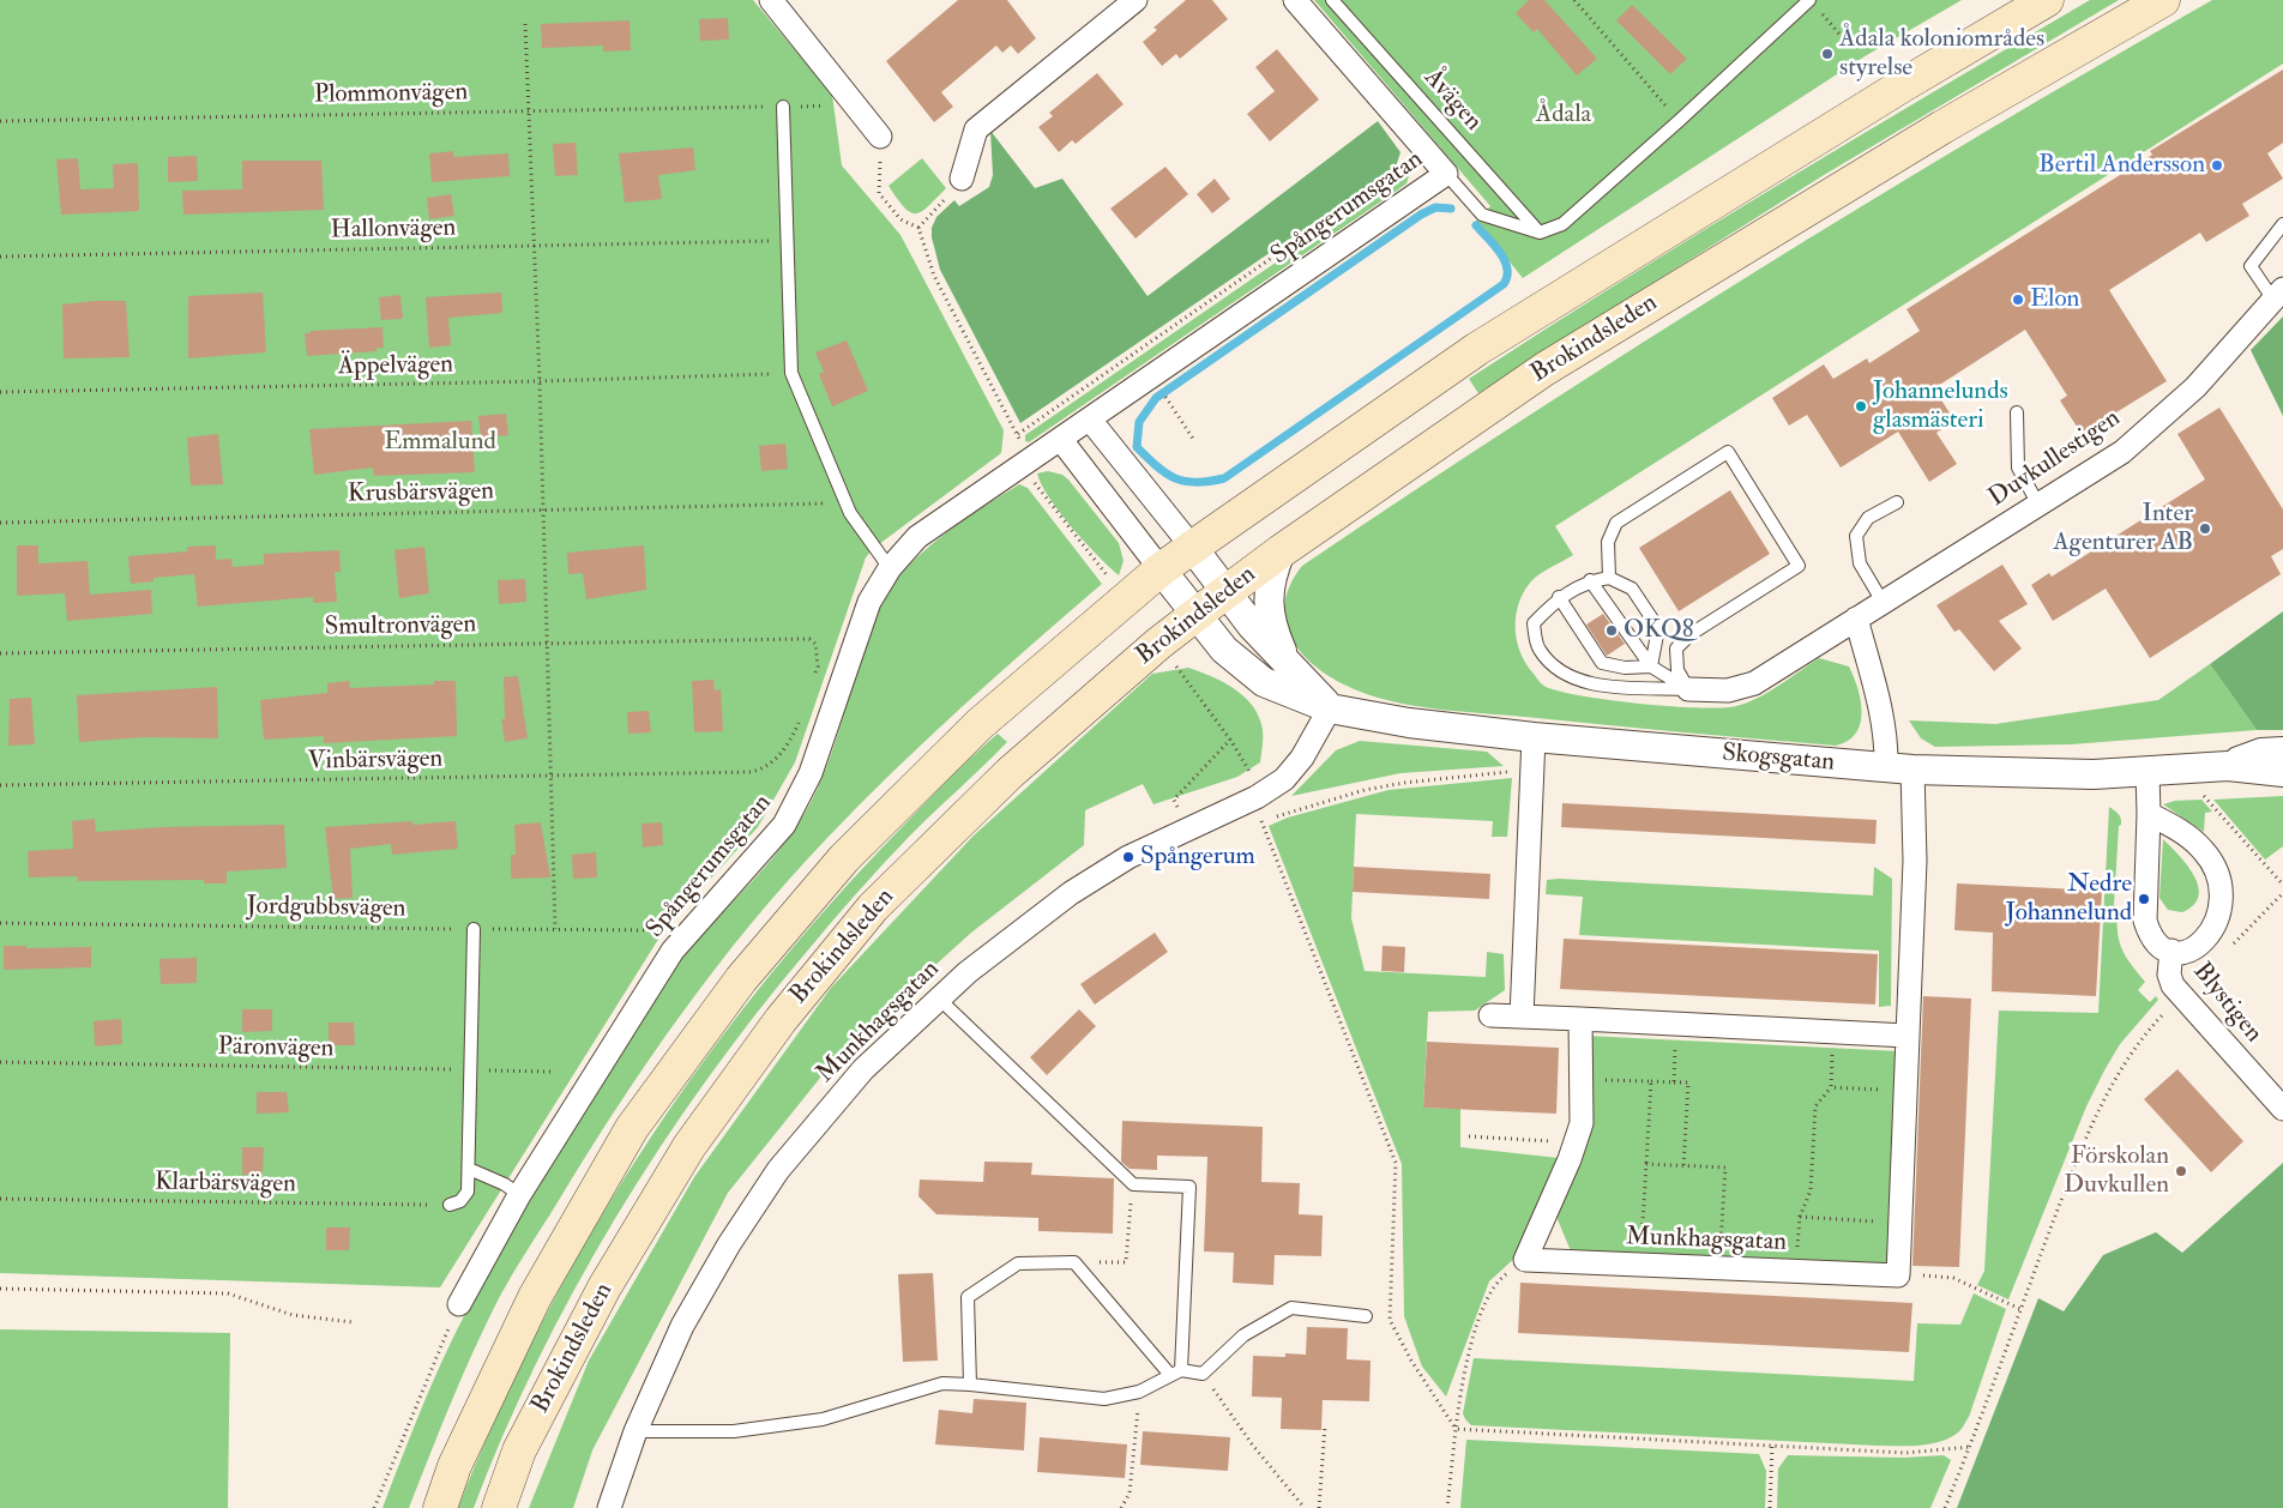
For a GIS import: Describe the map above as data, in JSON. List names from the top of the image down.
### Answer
{
  "streets": {
    "main road": ["Brokindsleden"],
    "street": [
      "Spångerumsgatan",
      "Duvkullestigen",
      "Skogsgatan",
      "Blystigen",
      "Munkhagsgatan"
    ],
    "lane": ["Åvägen"],
    "path": [
      "Plommonvägen",
      "Hallonvägen",
      "Äppelvägen",
      "Krusbärsvägen",
      "Smultronvägen",
      "Vinbärsvägen",
      "Jordgubbsvägen",
      "Päronvägen",
      "Klarbärsvägen"
    ]
  },
  "crossings": [
    ["Brokindsleden", "Skogsgatan"],
    ["Skogsgatan", "Blystigen"],
    ["Skogsgatan", "Munkhagsgatan"]
  ],
  "parks": ["Ådala", "Emmalund"],
  "places": [
    "Ådala koloniområdes styrelse",
    "Bertil Andersson",
    "Elon",
    "Johannelunds glasmästeri",
    "Inter Agenturer AB",
    "OKQ8",
    "Spångerum",
    "Nedre Johannelund",
    "Förskolan Duvkullen"
  ]
}
